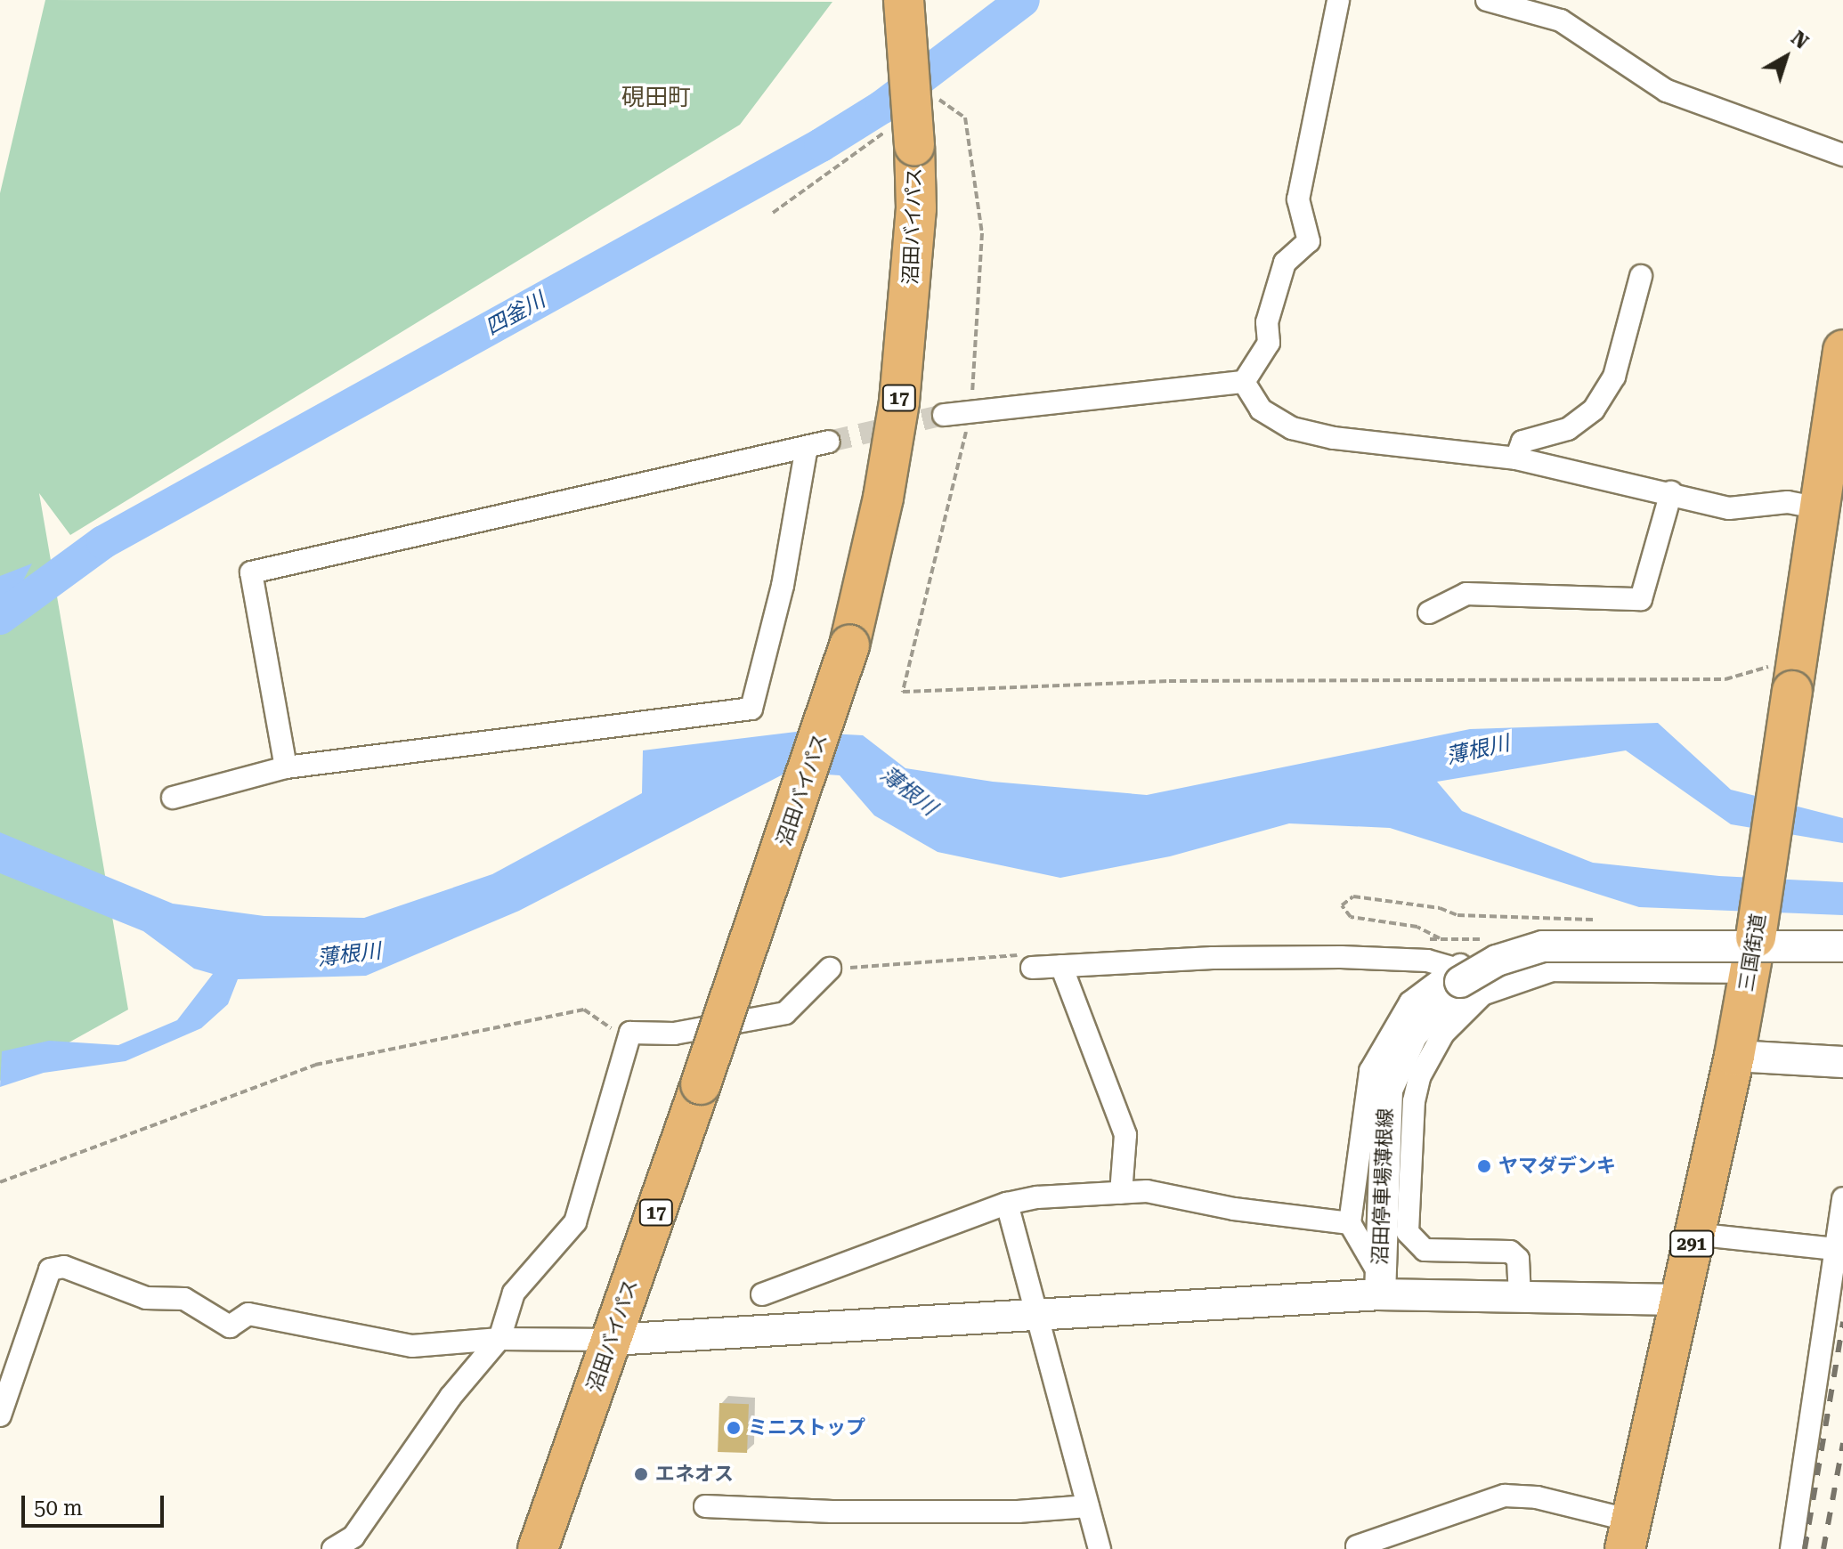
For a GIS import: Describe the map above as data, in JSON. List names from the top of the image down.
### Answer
{
  "streets": {
    "highway": [
      "沼田バイパス",
      "17",
      "三国街道",
      "291"
    ],
    "main road": ["沼田停車場薄根線"]
  },
  "districts": ["硯田町"],
  "water": ["四釜川", "薄根川"],
  "places": ["ヤマダデンキ", "ミニストップ", "エネオス"],
  "scale_bar": "50 m",
  "north": "top right"
}
